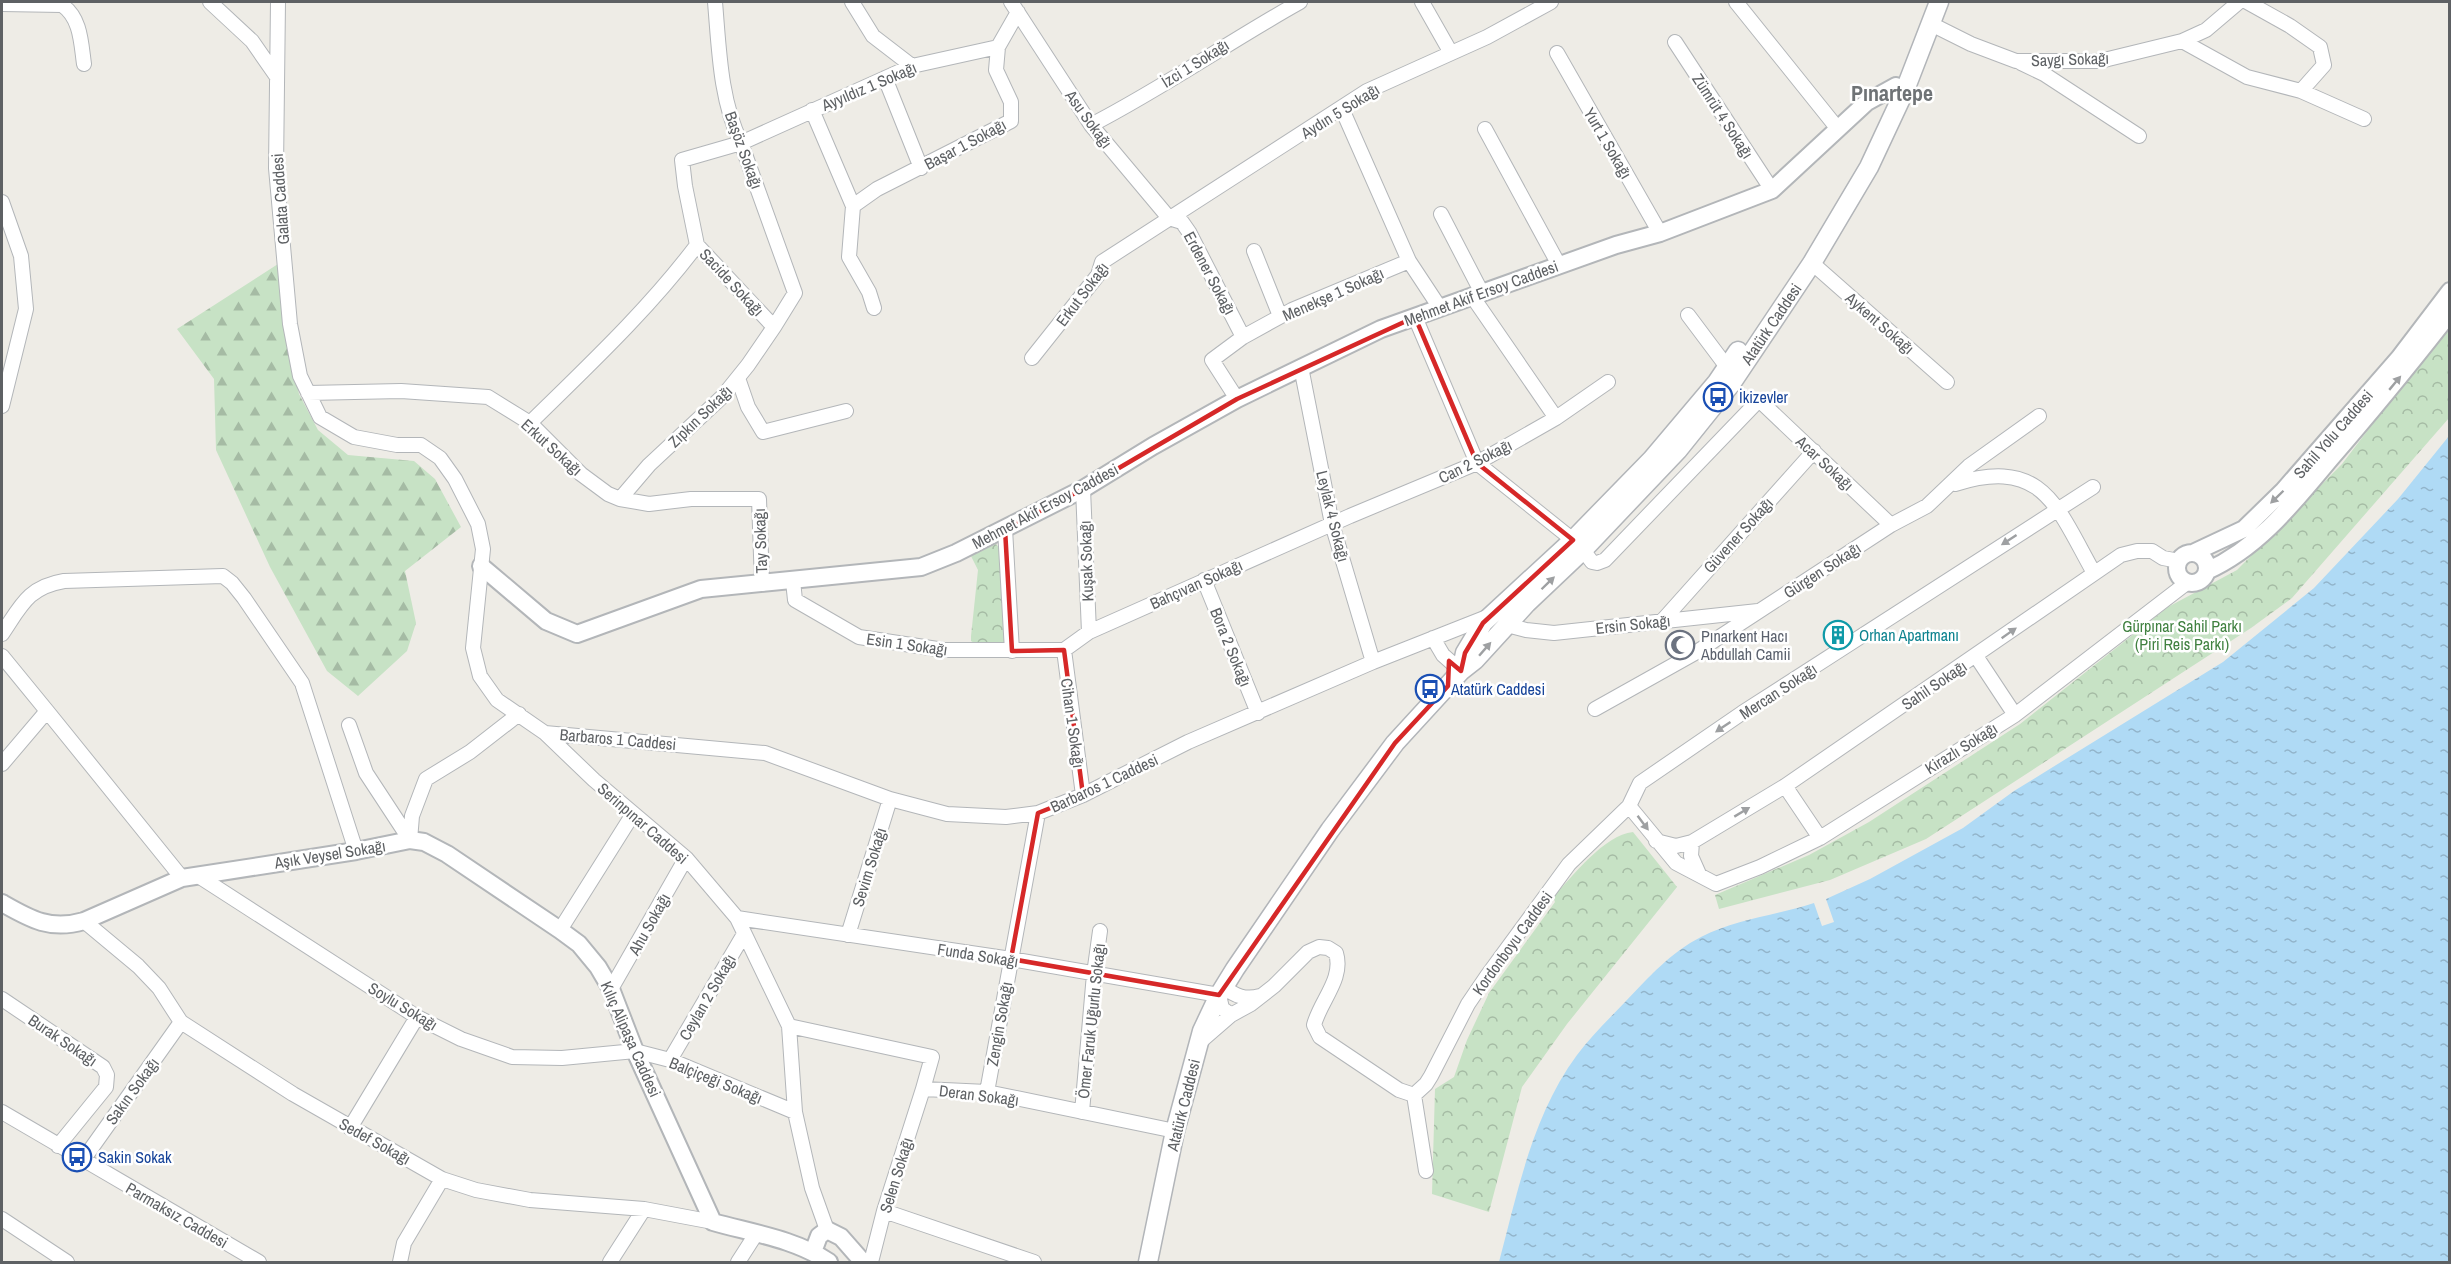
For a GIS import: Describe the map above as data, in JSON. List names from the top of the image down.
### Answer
{
  "streets": {
    "main road": ["Atatürk Caddesi"],
    "street": [
      "Saygı Sokağı",
      "İzci 1 Sokağı",
      "Ayyıldız 1 Sokağı",
      "Aydın 5 Sokağı",
      "Zümrüt 4 Sokağı",
      "Asu Sokağı",
      "Yurt 1 Sokağı",
      "Başar 1 Sokağı",
      "Başöz Sokağı",
      "Galata Caddesi",
      "Erdener Sokağı",
      "Sacide Sokağı",
      "Mehmet Akif Ersoy Caddesi",
      "Erkut Sokağı",
      "Menekşe 1 Sokağı",
      "Aykent Sokağı",
      "Zıpkın Sokağı",
      "Sahil Yolu Caddesi",
      "Can 2 Sokağı",
      "Acar Sokağı",
      "Leylak 4 Sokağı",
      "Güvener Sokağı",
      "Tay Sokağı",
      "Kuşak Sokağı",
      "Gürgen Sokağı",
      "Bahçıvan Sokağı",
      "Ersin Sokağı",
      "Esin 1 Sokağı",
      "Bora 2 Sokağı",
      "Sahil Sokağı",
      "Mercan Sokağı",
      "Cihan 1 Sokağı",
      "Barbaros 1 Caddesi",
      "Kirazlı Sokağı",
      "Serinpınar Caddesi",
      "Aşık Veysel Sokağı",
      "Sevim Sokağı",
      "Ahu Sokağı",
      "Kordonboyu Caddesi",
      "Funda Sokağı",
      "Ceylan 2 Sokağı",
      "Soylu Sokağı",
      "Ömer Faruk Uğurlu Sokağı",
      "Zengin Sokağı",
      "Kılıç Alipaşa Caddesi",
      "Burak Sokağı",
      "Balçiçeği Sokağı",
      "Sakın Sokağı",
      "Deran Sokağı",
      "Sedef Sokağı",
      "Selen Sokağı",
      "Parmaksız Caddesi"
    ]
  },
  "crossings": [
    ["Saygı Sokağı", "Atatürk Caddesi"],
    ["İzci 1 Sokağı", "Asu Sokağı"],
    ["Ayyıldız 1 Sokağı", "Başar 1 Sokağı"],
    ["Ayyıldız 1 Sokağı", "Başöz Sokağı"],
    ["Ayyıldız 1 Sokağı", "Sacide Sokağı"],
    ["Aydın 5 Sokağı", "Asu Sokağı"],
    ["Aydın 5 Sokağı", "Erdener Sokağı"],
    ["Aydın 5 Sokağı", "Erkut Sokağı"],
    ["Zümrüt 4 Sokağı", "Mehmet Akif Ersoy Caddesi"],
    ["Asu Sokağı", "Erdener Sokağı"],
    ["Asu Sokağı", "Erkut Sokağı"],
    ["Yurt 1 Sokağı", "Mehmet Akif Ersoy Caddesi"],
    ["Başöz Sokağı", "Sacide Sokağı"],
    ["Galata Caddesi", "Erkut Sokağı"],
    ["Erdener Sokağı", "Erkut Sokağı"],
    ["Erdener Sokağı", "Menekşe 1 Sokağı"],
    ["Sacide Sokağı", "Zıpkın Sokağı"],
    ["Mehmet Akif Ersoy Caddesi", "Menekşe 1 Sokağı"],
    ["Mehmet Akif Ersoy Caddesi", "Atatürk Caddesi"],
    ["Mehmet Akif Ersoy Caddesi", "Leylak 4 Sokağı"],
    ["Mehmet Akif Ersoy Caddesi", "Tay Sokağı"],
    ["Mehmet Akif Ersoy Caddesi", "Kuşak Sokağı"],
    ["Mehmet Akif Ersoy Caddesi", "Esin 1 Sokağı"],
    ["Mehmet Akif Ersoy Caddesi", "Serinpınar Caddesi"],
    ["Erkut Sokağı", "Zıpkın Sokağı"],
    ["Erkut Sokağı", "Tay Sokağı"],
    ["Aykent Sokağı", "Atatürk Caddesi"],
    ["Atatürk Caddesi", "Acar Sokağı"],
    ["Atatürk Caddesi", "Ersin Sokağı"],
    ["Atatürk Caddesi", "Barbaros 1 Caddesi"],
    ["Atatürk Caddesi", "Funda Sokağı"],
    ["Atatürk Caddesi", "Deran Sokağı"],
    ["Sahil Yolu Caddesi", "Sahil Sokağı"],
    ["Sahil Yolu Caddesi", "Kirazlı Sokağı"],
    ["Can 2 Sokağı", "Leylak 4 Sokağı"],
    ["Can 2 Sokağı", "Bahçıvan Sokağı"],
    ["Acar Sokağı", "Güvener Sokağı"],
    ["Acar Sokağı", "Gürgen Sokağı"],
    ["Leylak 4 Sokağı", "Bahçıvan Sokağı"],
    ["Leylak 4 Sokağı", "Barbaros 1 Caddesi"],
    ["Güvener Sokağı", "Ersin Sokağı"],
    ["Kuşak Sokağı", "Bahçıvan Sokağı"],
    ["Gürgen Sokağı", "Ersin Sokağı"],
    ["Bahçıvan Sokağı", "Esin 1 Sokağı"],
    ["Bahçıvan Sokağı", "Bora 2 Sokağı"],
    ["Bahçıvan Sokağı", "Cihan 1 Sokağı"],
    ["Ersin Sokağı", "Barbaros 1 Caddesi"],
    ["Esin 1 Sokağı", "Cihan 1 Sokağı"],
    ["Bora 2 Sokağı", "Barbaros 1 Caddesi"],
    ["Sahil Sokağı", "Kirazlı Sokağı"],
    ["Mercan Sokağı", "Kordonboyu Caddesi"],
    ["Cihan 1 Sokağı", "Barbaros 1 Caddesi"],
    ["Barbaros 1 Caddesi", "Serinpınar Caddesi"],
    ["Barbaros 1 Caddesi", "Sevim Sokağı"],
    ["Barbaros 1 Caddesi", "Zengin Sokağı"],
    ["Serinpınar Caddesi", "Ahu Sokağı"],
    ["Serinpınar Caddesi", "Funda Sokağı"],
    ["Serinpınar Caddesi", "Ceylan 2 Sokağı"],
    ["Serinpınar Caddesi", "Balçiçeği Sokağı"],
    ["Serinpınar Caddesi", "Deran Sokağı"],
    ["Aşık Veysel Sokağı", "Soylu Sokağı"],
    ["Aşık Veysel Sokağı", "Kılıç Alipaşa Caddesi"],
    ["Aşık Veysel Sokağı", "Sedef Sokağı"],
    ["Sevim Sokağı", "Funda Sokağı"],
    ["Ahu Sokağı", "Kılıç Alipaşa Caddesi"],
    ["Funda Sokağı", "Ömer Faruk Uğurlu Sokağı"],
    ["Funda Sokağı", "Zengin Sokağı"],
    ["Ceylan 2 Sokağı", "Balçiçeği Sokağı"],
    ["Soylu Sokağı", "Kılıç Alipaşa Caddesi"],
    ["Soylu Sokağı", "Balçiçeği Sokağı"],
    ["Ömer Faruk Uğurlu Sokağı", "Deran Sokağı"],
    ["Zengin Sokağı", "Deran Sokağı"],
    ["Kılıç Alipaşa Caddesi", "Balçiçeği Sokağı"],
    ["Kılıç Alipaşa Caddesi", "Sedef Sokağı"],
    ["Burak Sokağı", "Parmaksız Caddesi"],
    ["Sakın Sokağı", "Sedef Sokağı"],
    ["Sakın Sokağı", "Parmaksız Caddesi"],
    ["Deran Sokağı", "Selen Sokağı"]
  ],
  "one_way": ["Sahil Sokağı", "Mercan Sokağı"],
  "districts": ["Pınartepe"],
  "parks": ["Gürpınar Sahil Parkı (Piri Reis Parkı)"],
  "places": {
    "bus stop": ["İkizevler", "Atatürk Caddesi", "Sakin Sokak"],
    "building": ["Orhan Apartmanı"],
    "mosque": ["Pınarkent Hacı Abdullah Camii"]
  }
}
